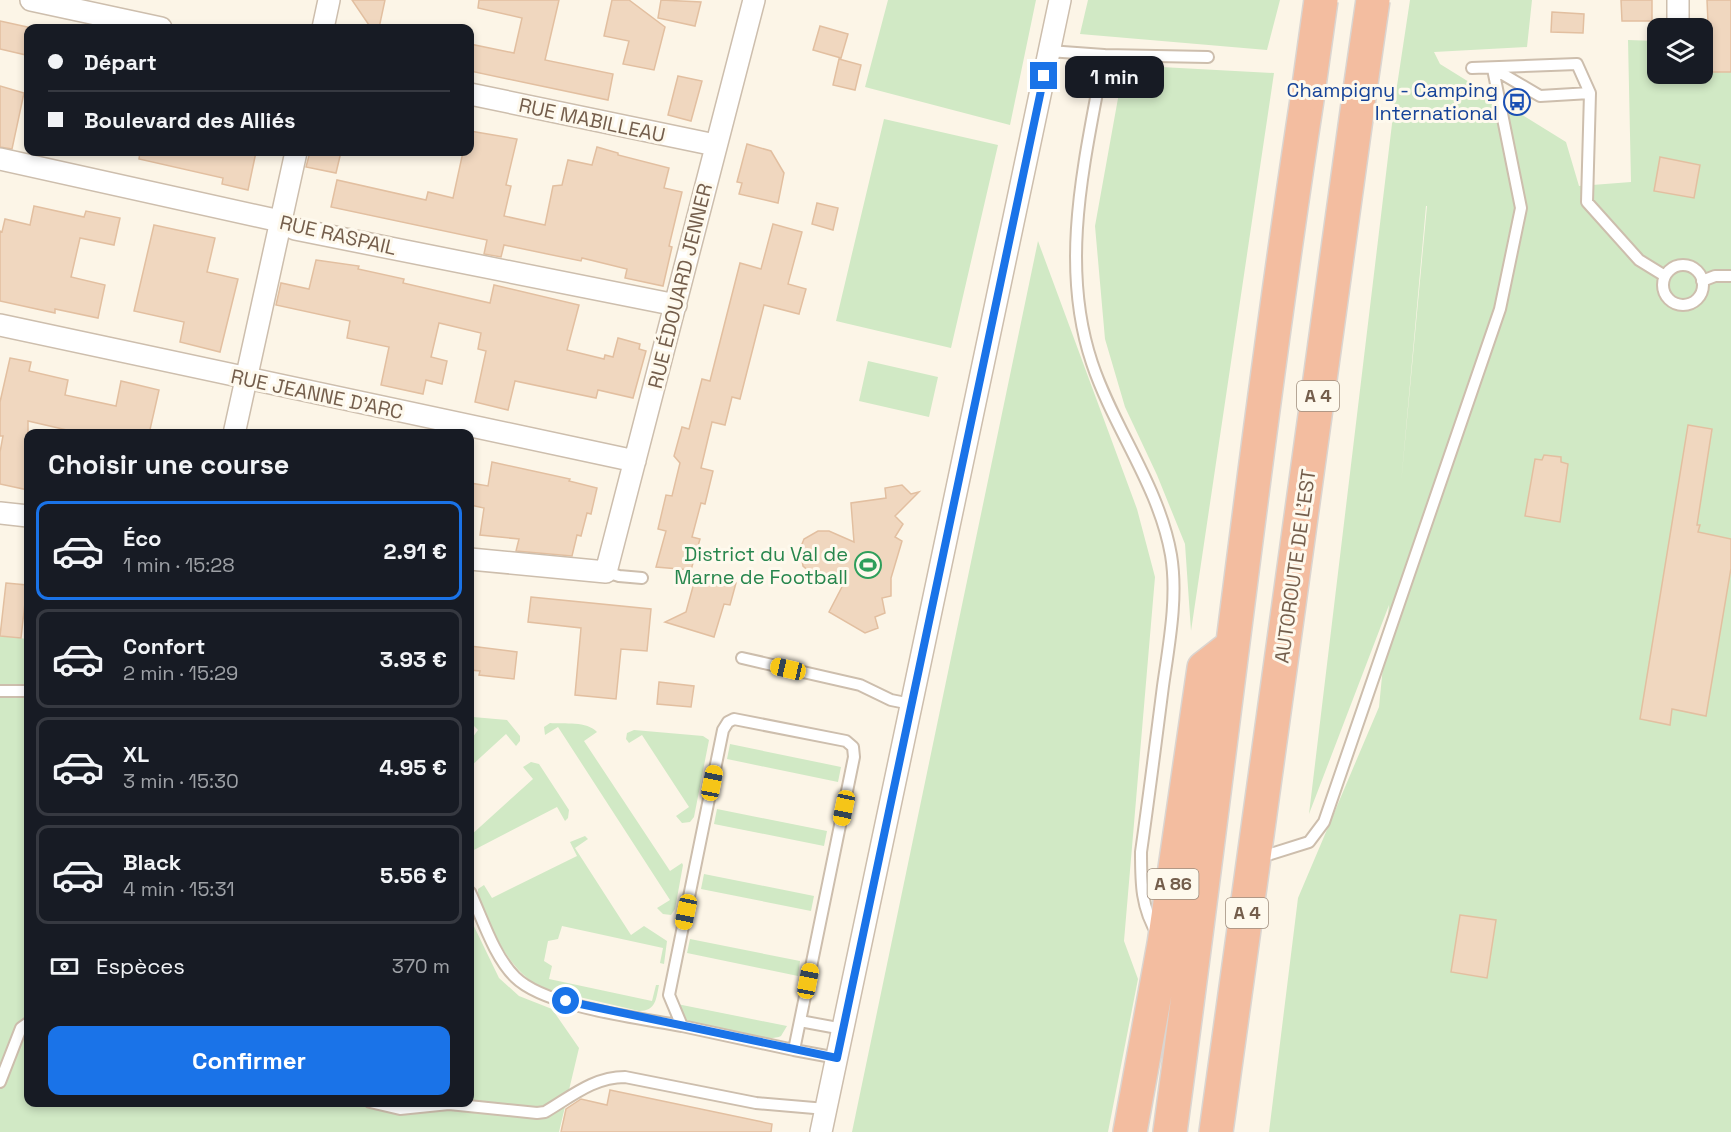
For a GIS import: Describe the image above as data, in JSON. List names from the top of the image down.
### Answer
{
  "streets": {
    "highway": ["A 4", "AUTOROUTE DE L’EST", "A 86"],
    "street": [
      "RUE MABILLEAU",
      "RUE RASPAIL",
      "RUE ÉDOUARD JENNER",
      "RUE JEANNE D'ARC"
    ]
  },
  "crossings": [
    ["RUE MABILLEAU", "RUE ÉDOUARD JENNER"],
    ["RUE RASPAIL", "RUE ÉDOUARD JENNER"],
    ["RUE ÉDOUARD JENNER", "RUE JEANNE D'ARC"],
    ["A 4", "A 86"]
  ],
  "places": {
    "bus stop": ["Champigny - Camping International"],
    "sports": ["District du Val de Marne de Football"]
  },
  "page": {
    "banner": ["Départ", "Boulevard des Alliés"],
    "bubble": "1 min",
    "heading": "Choisir une course",
    "list": [
      {
        "name": "Éco",
        "note": "1 min · 15:28",
        "value": "2.91 €"
      },
      {
        "name": "Confort",
        "note": "2 min · 15:29",
        "value": "3.93 €"
      },
      {
        "name": "XL",
        "note": "3 min · 15:30",
        "value": "4.95 €"
      },
      {
        "name": "Black",
        "note": "4 min · 15:31",
        "value": "5.56 €"
      }
    ],
    "pay": ["Espèces", "370 m"],
    "buttons": "Confirmer"
  }
}
